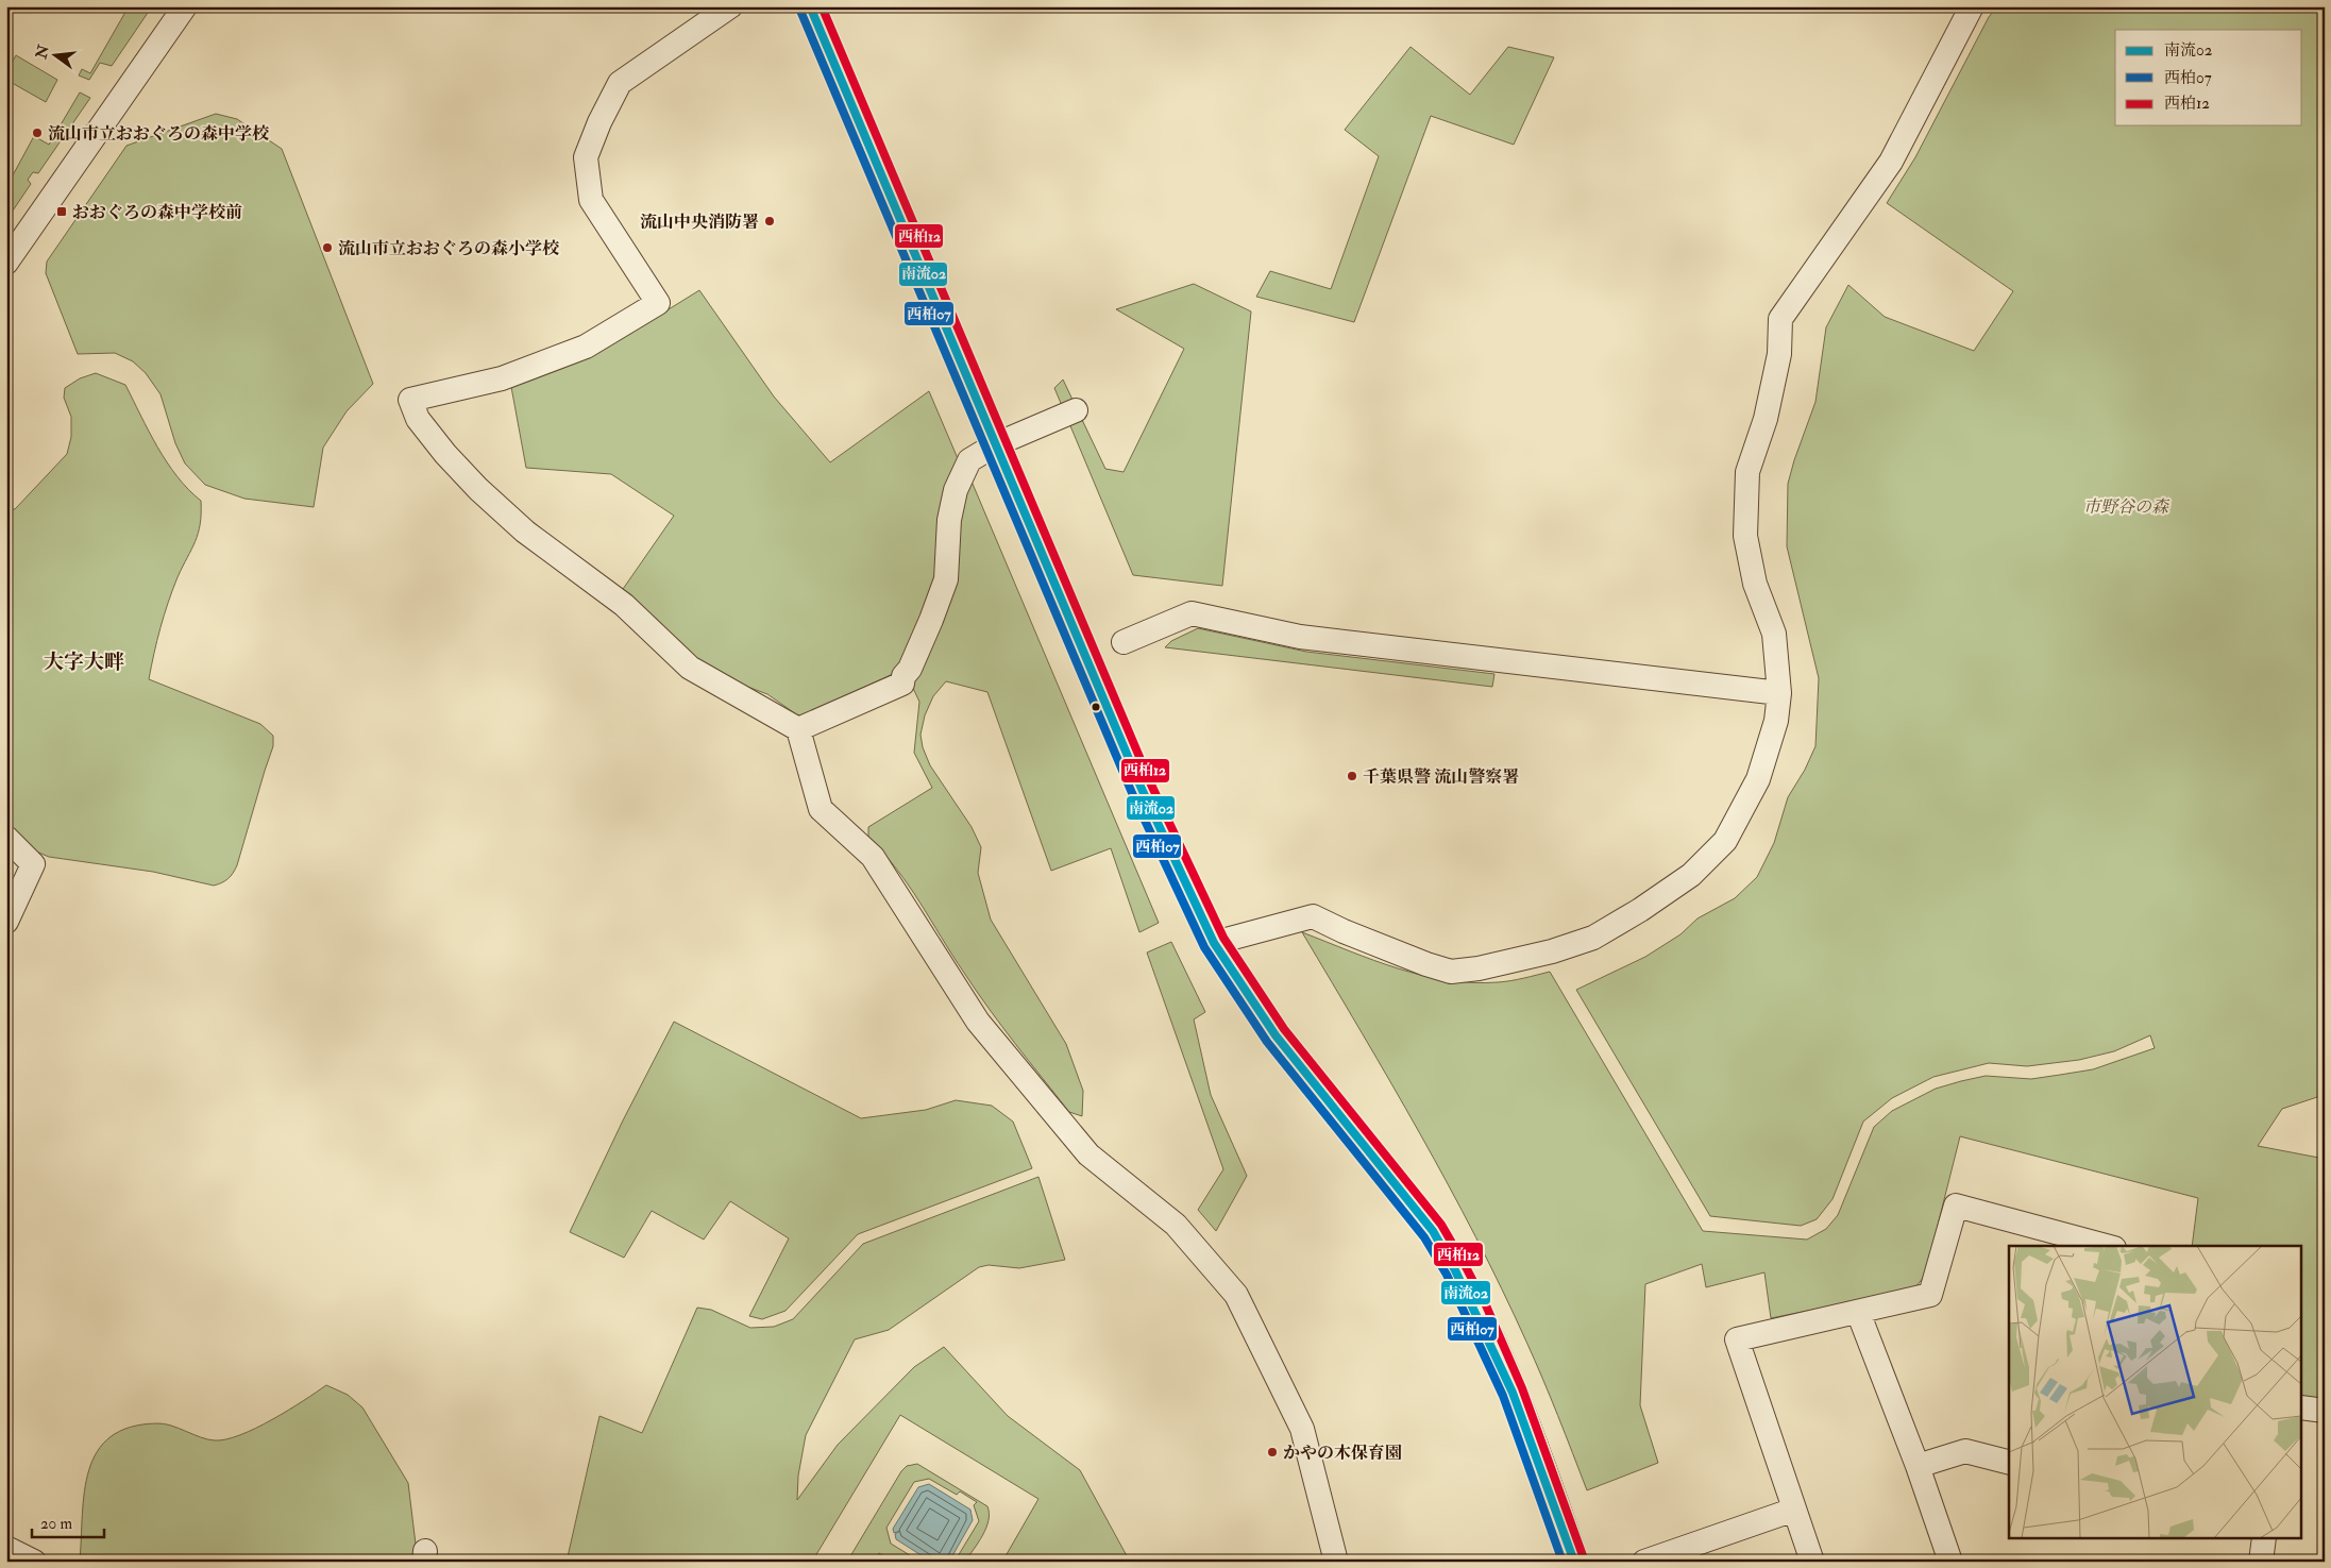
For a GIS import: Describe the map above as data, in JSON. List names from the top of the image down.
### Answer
{
  "districts": ["大字大畔"],
  "parks": ["市野谷の森"],
  "places": {
    "other": [
      "流山市立おおぐろの森中学校",
      "流山中央消防署",
      "流山市立おおぐろの森小学校",
      "千葉県警 流山警察署",
      "かやの木保育園"
    ],
    "transit": ["おおぐろの森中学校前"]
  },
  "lines": ["transit line 南流02", "transit line 西柏12", "transit line 西柏07"],
  "legend": ["南流02", "西柏07", "西柏12"],
  "scale_bar": "20 m",
  "north": "left"
}
